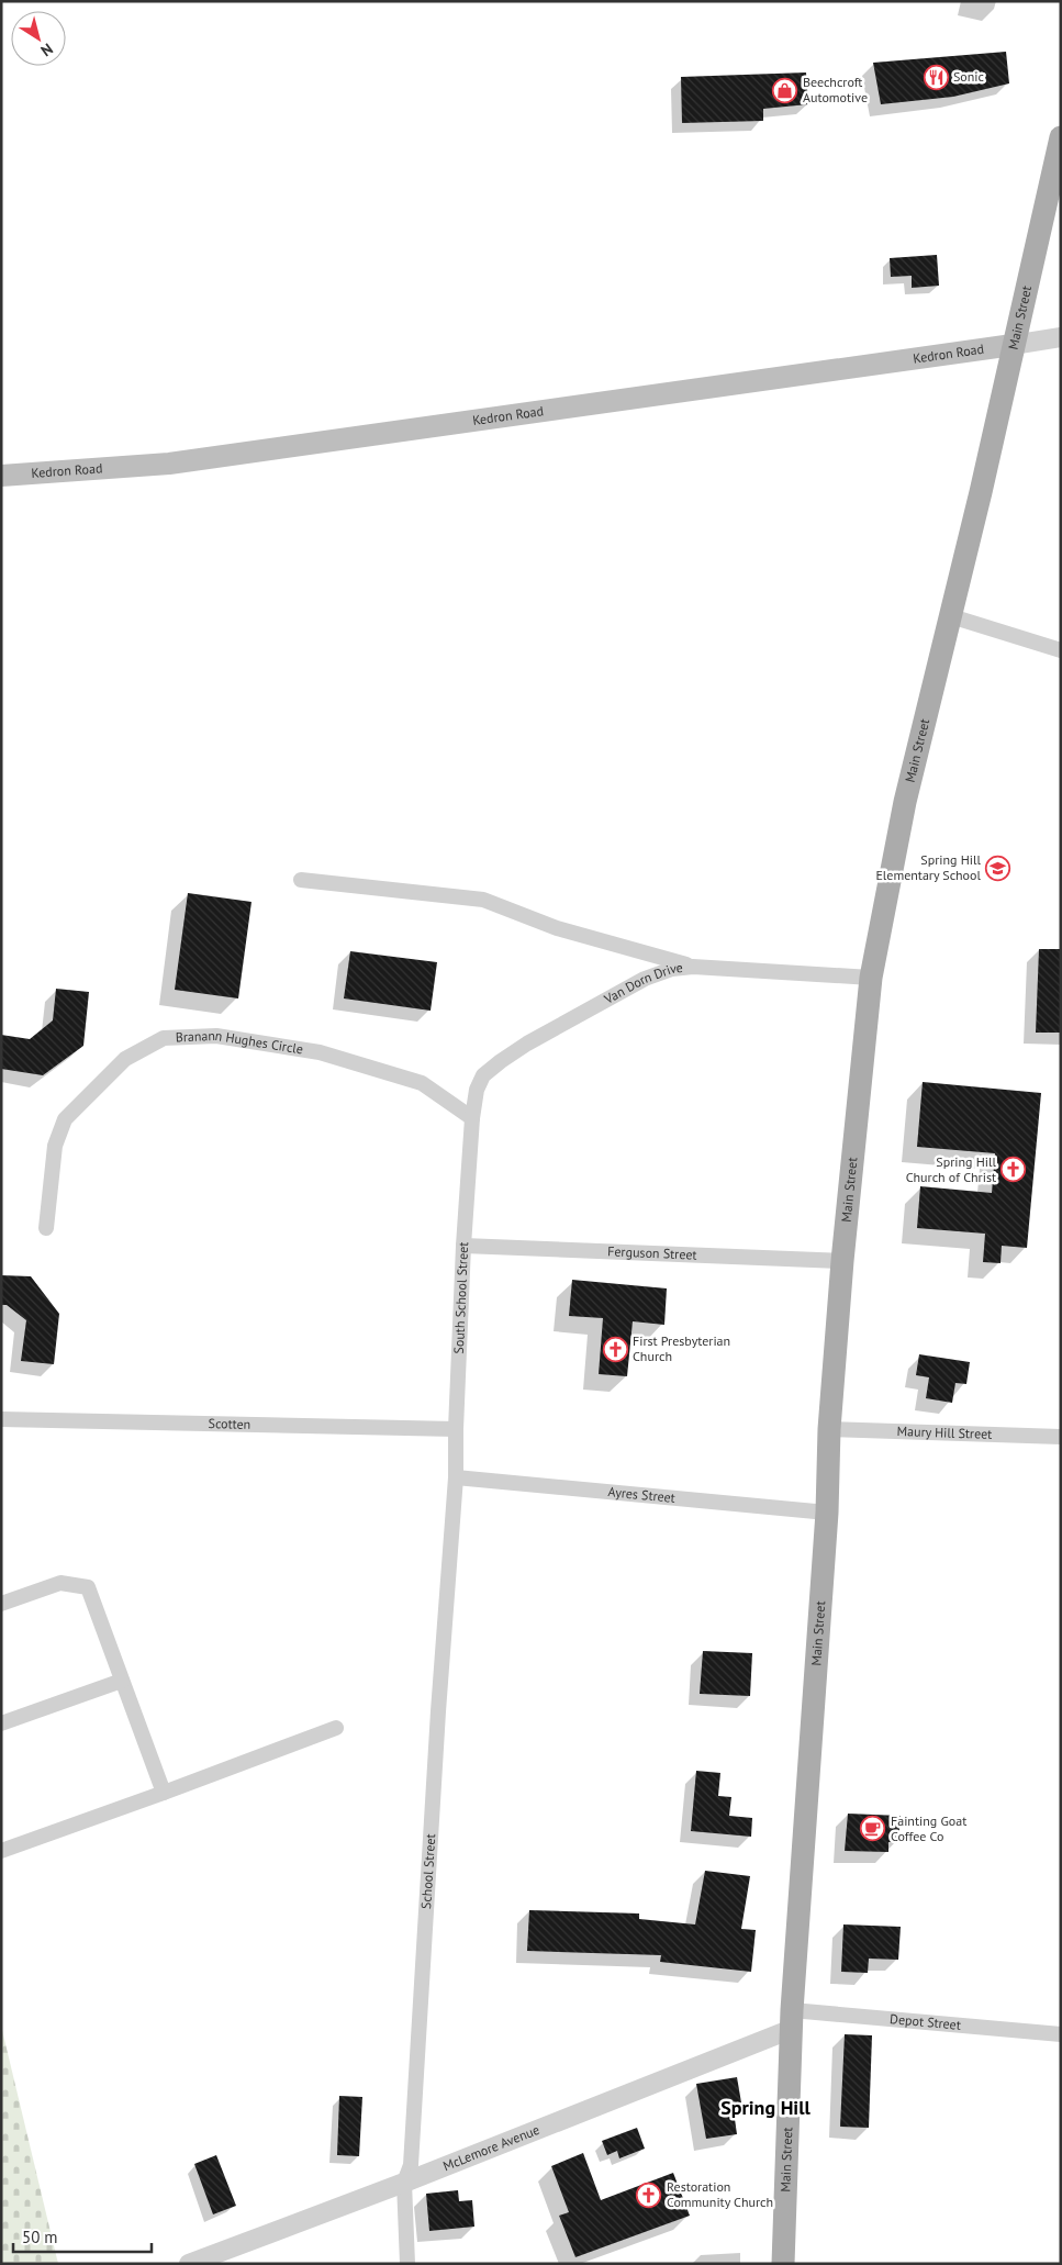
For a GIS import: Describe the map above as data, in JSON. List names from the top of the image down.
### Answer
{
  "streets": {
    "main road": ["Main Street", "Kedron Road"],
    "street": [
      "Van Dorn Drive",
      "Branann Hughes Circle",
      "Ferguson Street",
      "South School Street",
      "Scotten",
      "Maury Hill Street",
      "Ayres Street",
      "School Street",
      "Depot Street",
      "McLemore Avenue"
    ]
  },
  "crossings": [
    ["Main Street", "Kedron Road"],
    ["Main Street", "Van Dorn Drive"],
    ["Main Street", "Ferguson Street"],
    ["Main Street", "Maury Hill Street"],
    ["Main Street", "Ayres Street"],
    ["Main Street", "Depot Street"],
    ["Main Street", "McLemore Avenue"],
    ["Van Dorn Drive", "Branann Hughes Circle"],
    ["Van Dorn Drive", "South School Street"],
    ["Branann Hughes Circle", "South School Street"],
    ["Ferguson Street", "South School Street"],
    ["South School Street", "Scotten"],
    ["South School Street", "Ayres Street"],
    ["South School Street", "School Street"],
    ["Ayres Street", "School Street"],
    ["School Street", "McLemore Avenue"],
    ["Depot Street", "McLemore Avenue"]
  ],
  "districts": ["Spring Hill"],
  "places": {
    "restaurant": ["Sonic"],
    "shop": ["Beechcroft Automotive"],
    "school or university": ["Spring Hill Elementary School"],
    "church": ["Spring Hill Church of Christ", "First Presbyterian Church", "Restoration Community Church"],
    "cafe": ["Fainting Goat Coffee Co"]
  },
  "scale_bar": "50 m",
  "north": "bottom right"
}
